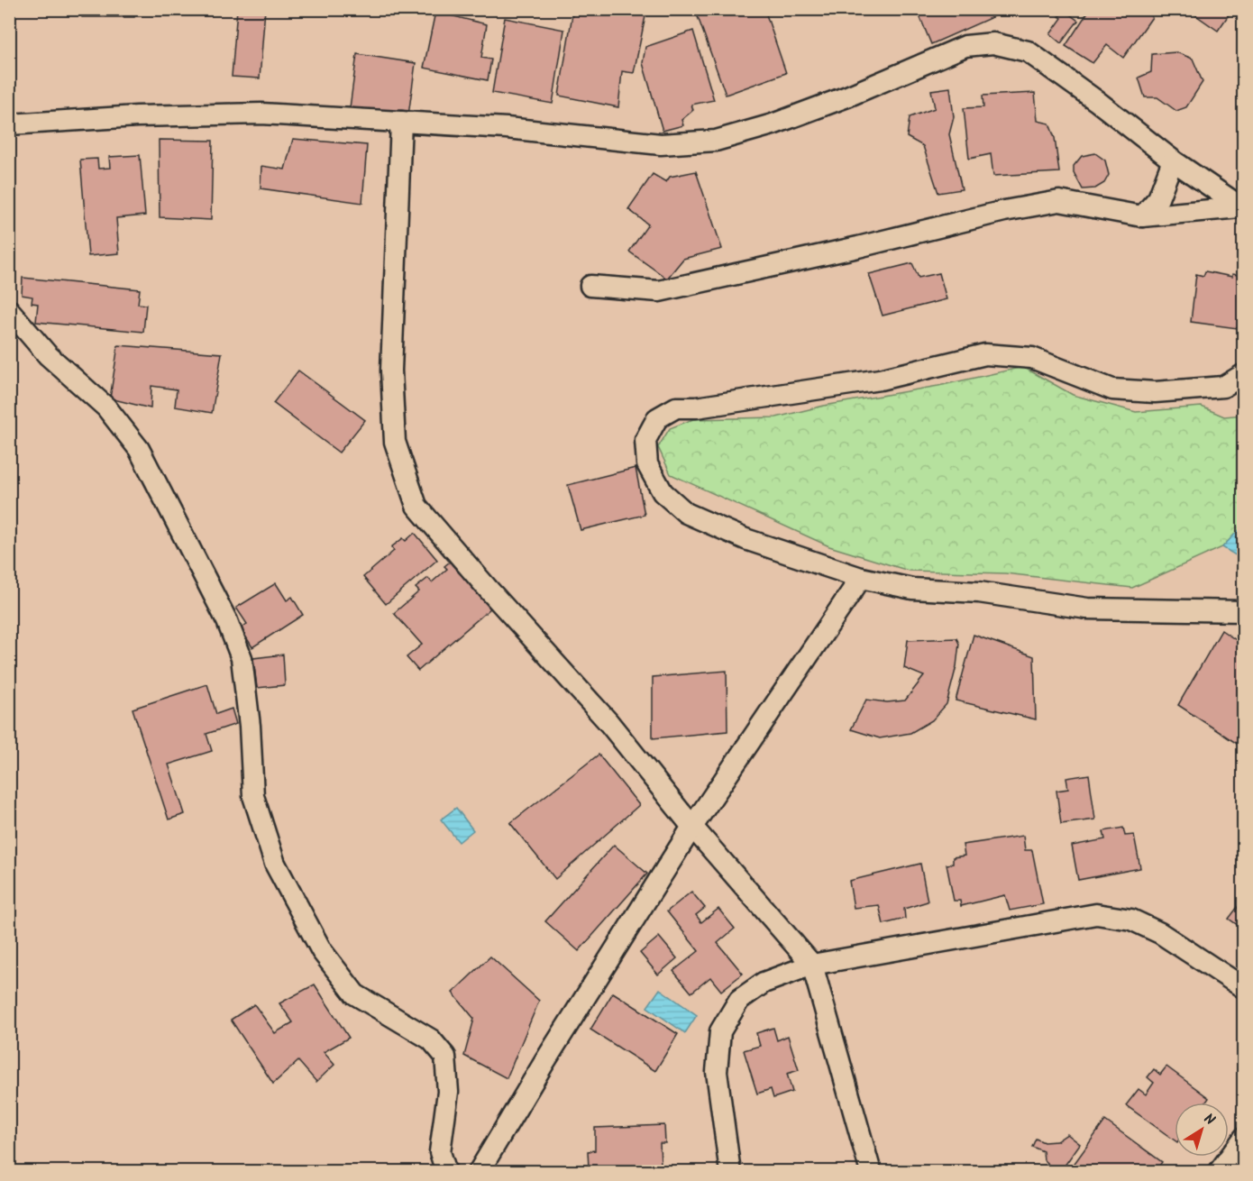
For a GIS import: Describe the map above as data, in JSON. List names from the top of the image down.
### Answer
{
  "north": "top right"
}
